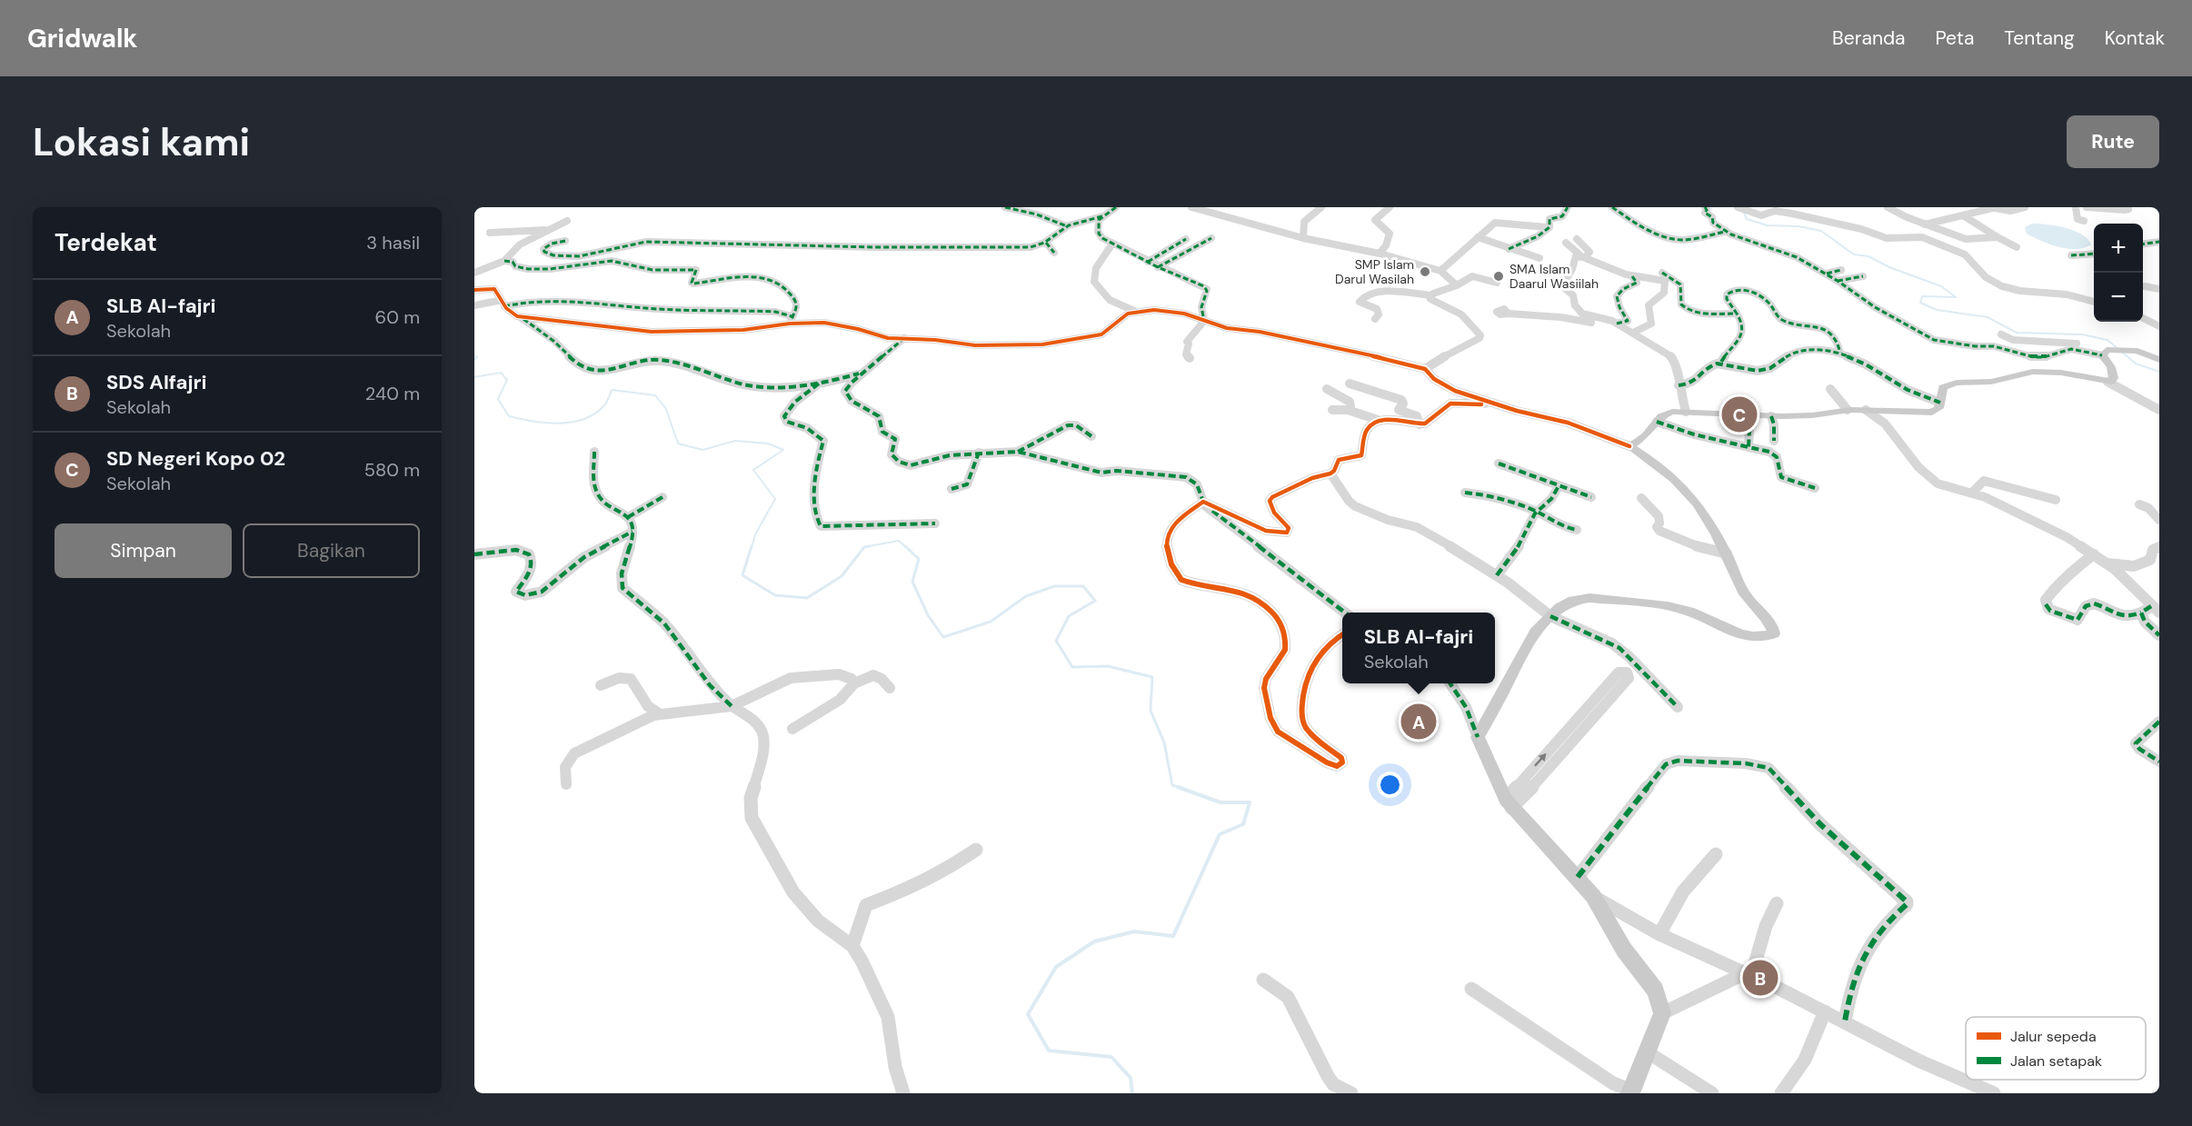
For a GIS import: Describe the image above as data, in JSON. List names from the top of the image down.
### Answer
{
  "places": ["SMP Islam Darul Wasilah", "SMA Islam Daarul Wasiilah"],
  "legend": ["Jalur sepeda", "Jalan setapak"],
  "page": {
    "header": "Gridwalk",
    "nav": [
      "Beranda",
      "Peta",
      "Tentang",
      "Kontak"
    ],
    "buttons": [
      "Rute",
      ["Simpan", "Bagikan"]
    ],
    "title": "Lokasi kami",
    "heading": ["Terdekat", "3 hasil"],
    "map_buttons": ["+", "−"],
    "list": [
      {
        "mark": "A",
        "name": "SLB Al-fajri",
        "note": "Sekolah",
        "value": "60 m"
      },
      {
        "mark": "B",
        "name": "SDS Alfajri",
        "note": "Sekolah",
        "value": "240 m"
      },
      {
        "mark": "C",
        "name": "SD Negeri Kopo 02",
        "note": "Sekolah",
        "value": "580 m"
      }
    ],
    "pins": ["C", "A", "B"],
    "popup": ["SLB Al-fajri", "Sekolah"]
  }
}
